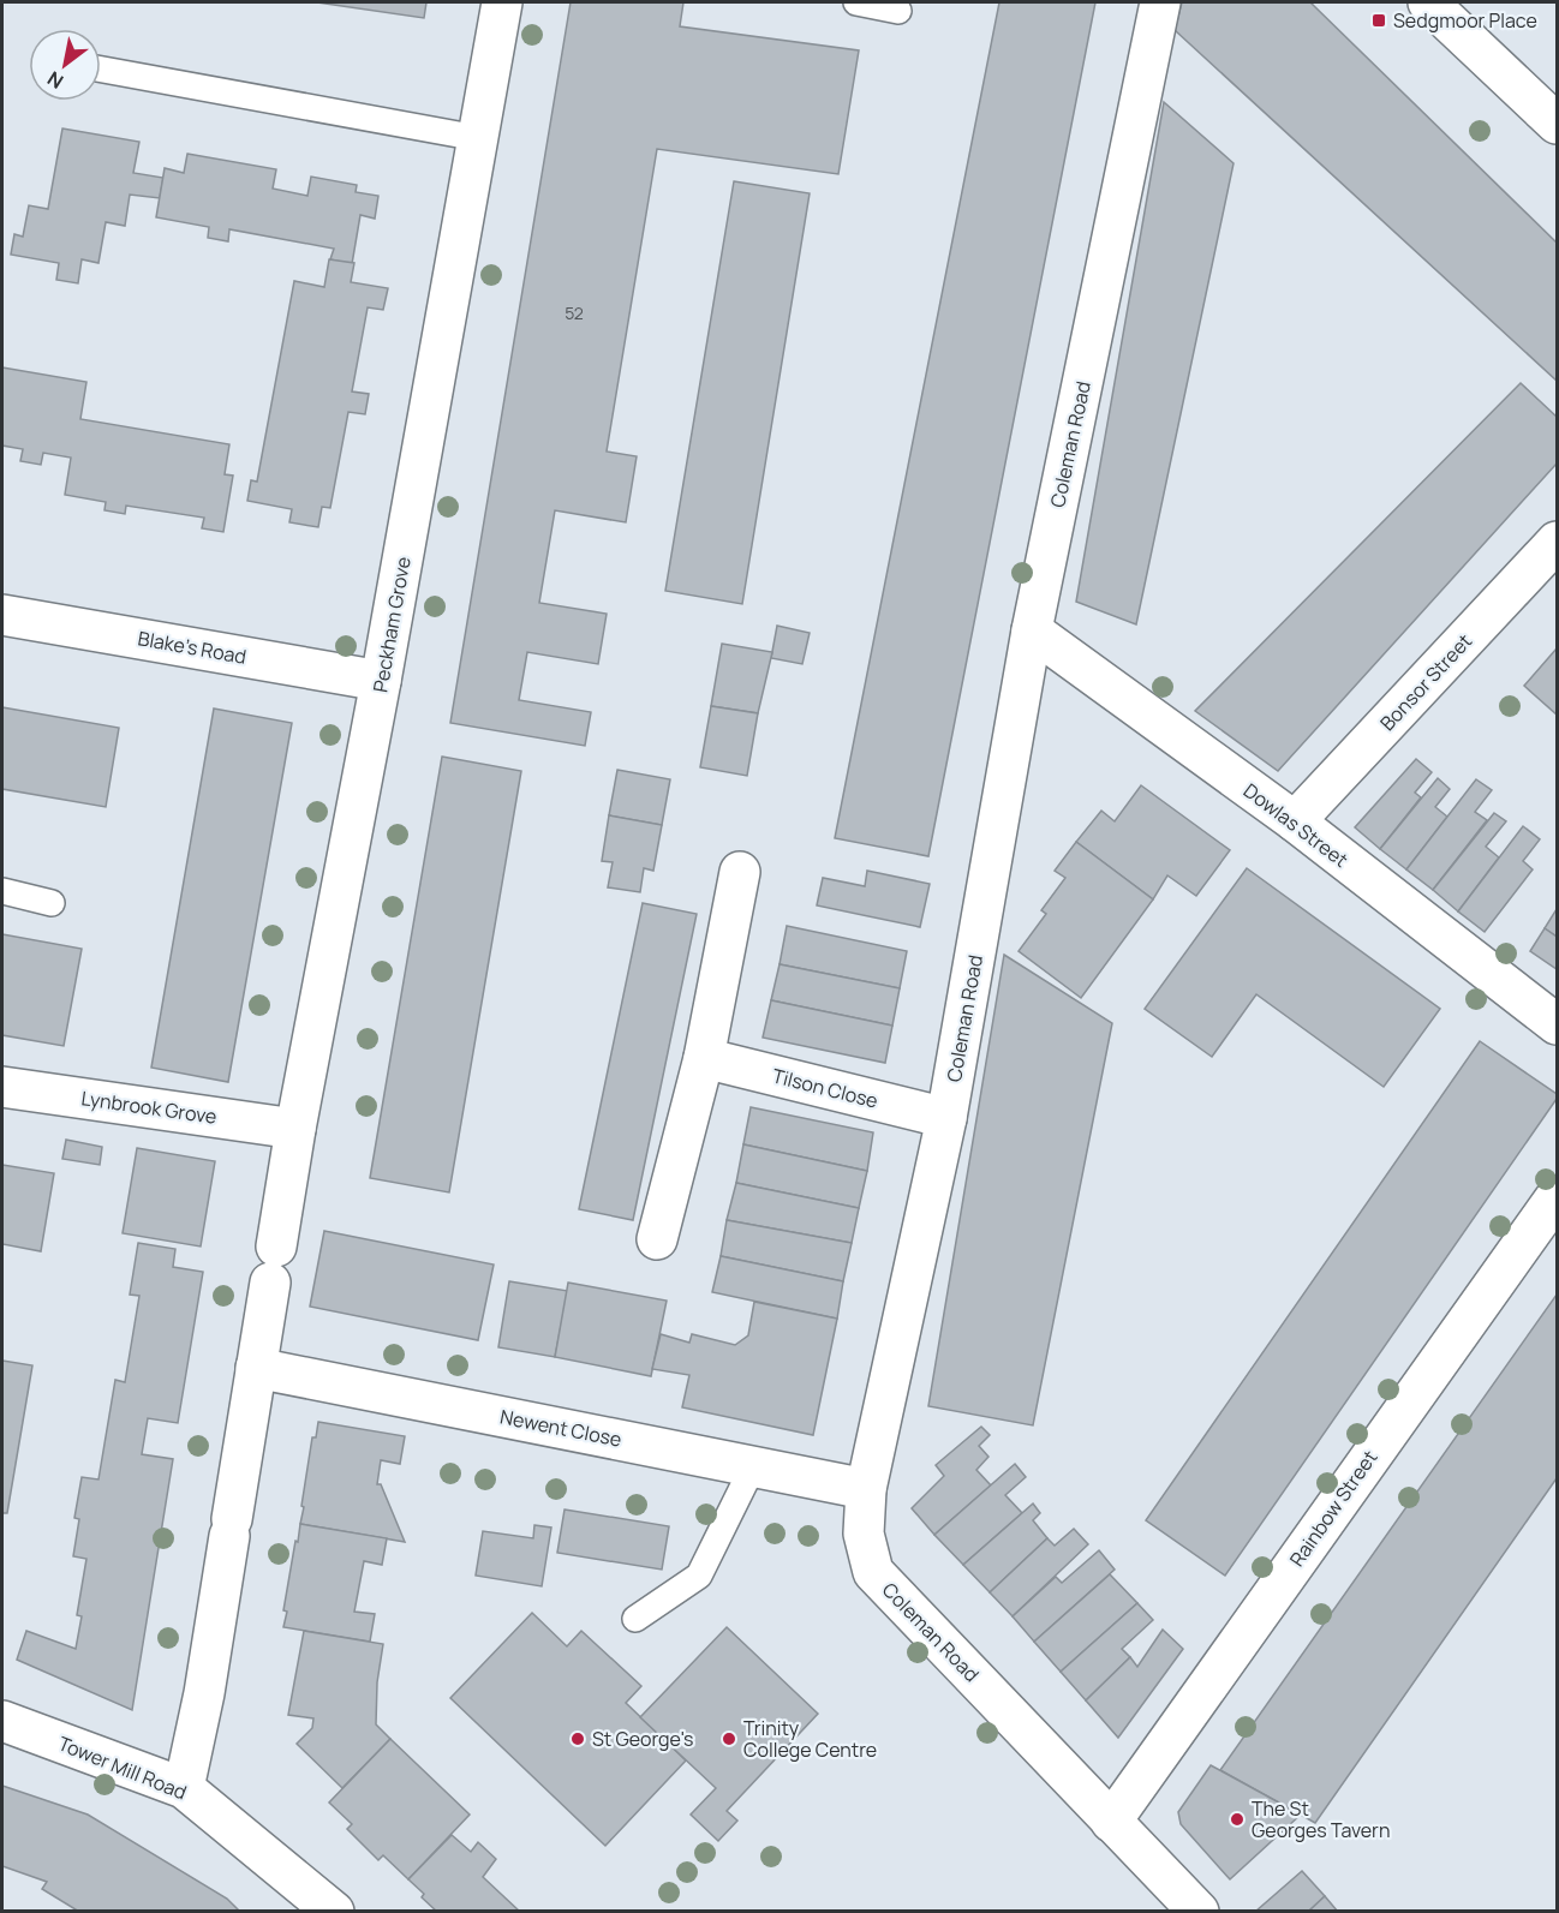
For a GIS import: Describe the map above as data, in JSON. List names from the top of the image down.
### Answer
{
  "streets": {
    "street": [
      "Coleman Road",
      "Peckham Grove",
      "Blake's Road",
      "Bonsor Street",
      "Dowlas Street",
      "Tilson Close",
      "Lynbrook Grove",
      "Newent Close",
      "Rainbow Street",
      "Tower Mill Road"
    ]
  },
  "crossings": [
    ["Coleman Road", "Dowlas Street"],
    ["Coleman Road", "Tilson Close"],
    ["Coleman Road", "Newent Close"],
    ["Coleman Road", "Rainbow Street"],
    ["Peckham Grove", "Blake's Road"],
    ["Peckham Grove", "Lynbrook Grove"],
    ["Peckham Grove", "Newent Close"],
    ["Bonsor Street", "Dowlas Street"]
  ],
  "places": {
    "transit": ["Sedgmoor Place"],
    "other": ["St George's", "Trinity College Centre", "The St Georges Tavern"]
  },
  "house_numbers": ["52"],
  "north": "bottom left"
}
